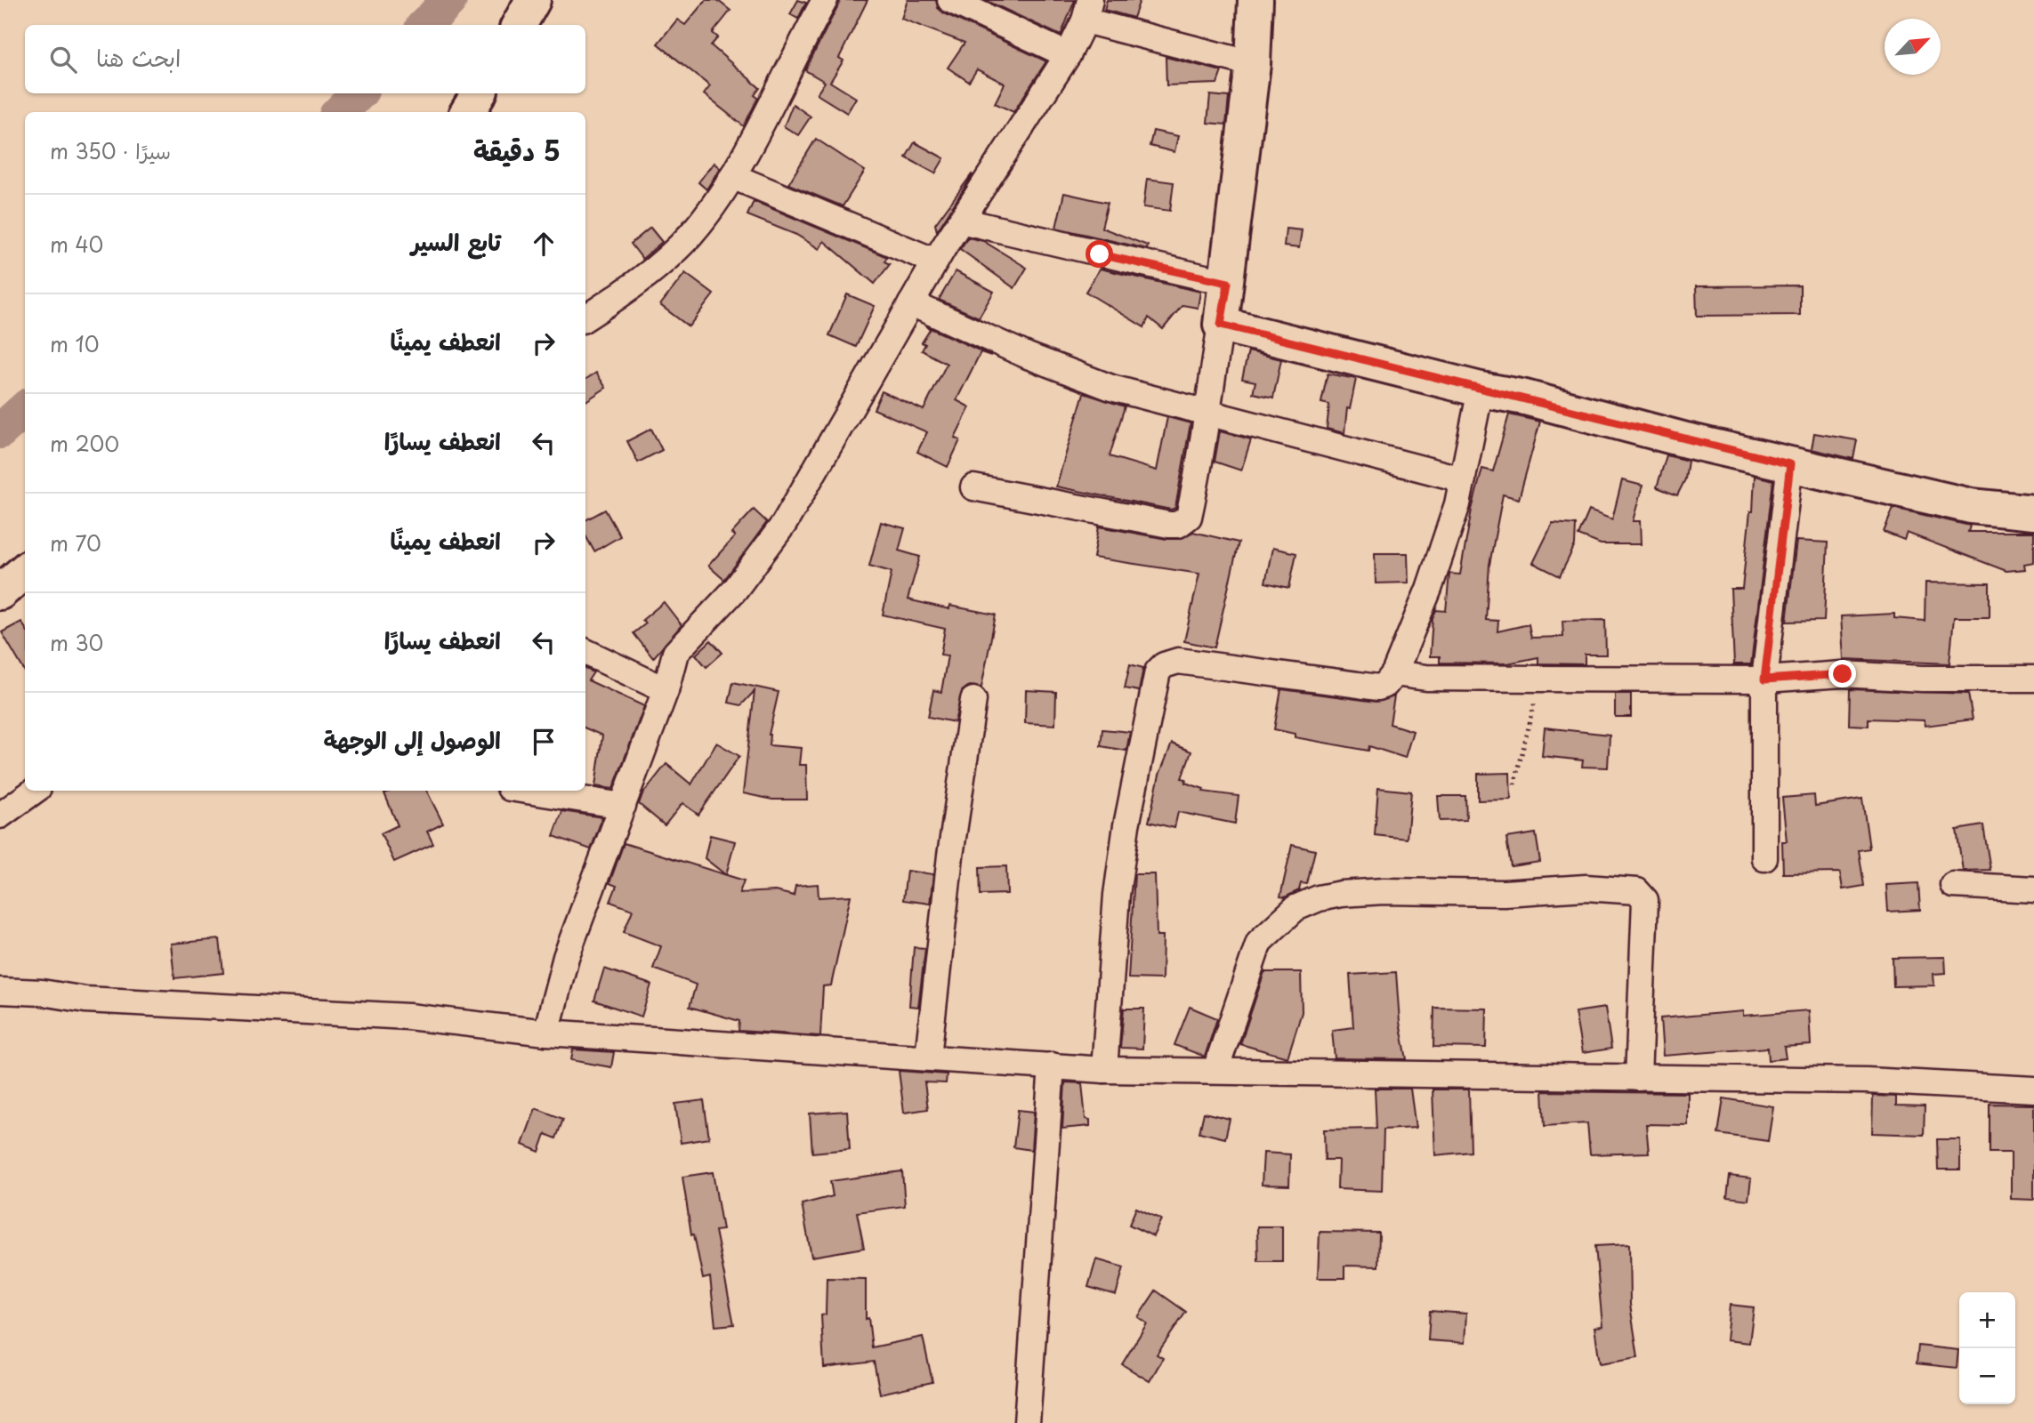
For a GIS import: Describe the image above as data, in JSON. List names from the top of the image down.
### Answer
{
  "north": "top right",
  "page": {
    "search": "ابحث هنا",
    "heading": ["5 دقيقة", "سيرًا · 350 m"],
    "list": [
      ["تابع السير", "40 m"],
      ["انعطف يمينًا", "10 m"],
      ["انعطف يسارًا", "200 m"],
      ["انعطف يمينًا", "70 m"],
      ["انعطف يسارًا", "30 m"],
      "الوصول إلى الوجهة"
    ],
    "map_buttons": ["+", "−"]
  }
}
